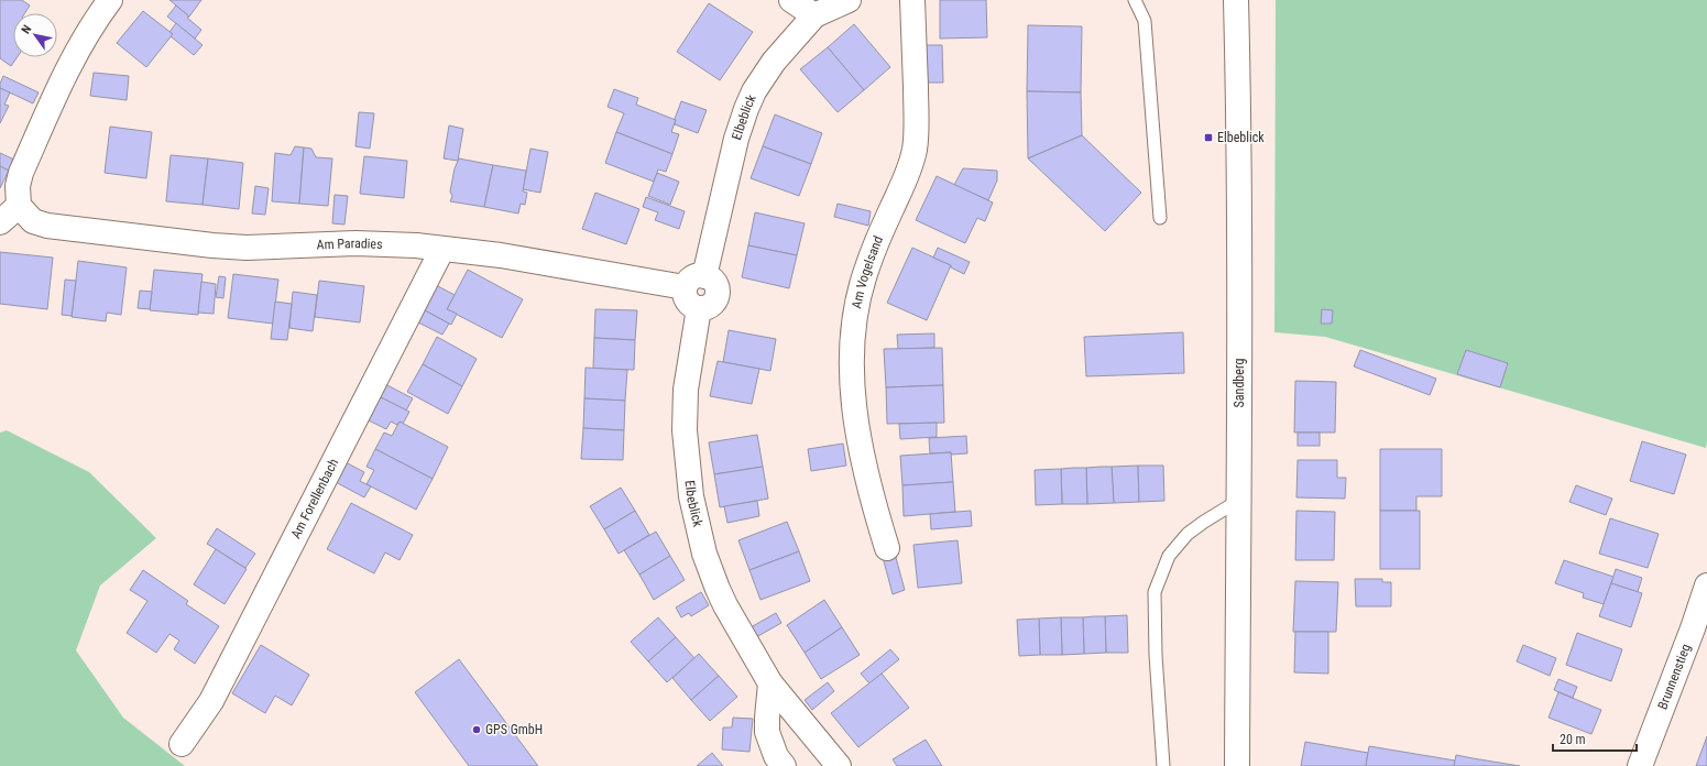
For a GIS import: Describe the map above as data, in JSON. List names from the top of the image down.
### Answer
{
  "streets": {
    "street": [
      "Elbeblick",
      "Am Paradies",
      "Am Vogelsand",
      "Sandberg",
      "Am Forellenbach",
      "Brunnenstieg"
    ]
  },
  "crossings": [
    ["Elbeblick", "Am Paradies"],
    ["Am Paradies", "Am Forellenbach"]
  ],
  "places": {
    "transit": ["Elbeblick"],
    "other": ["GPS GmbH"]
  },
  "scale_bar": "20 m",
  "north": "top left"
}
